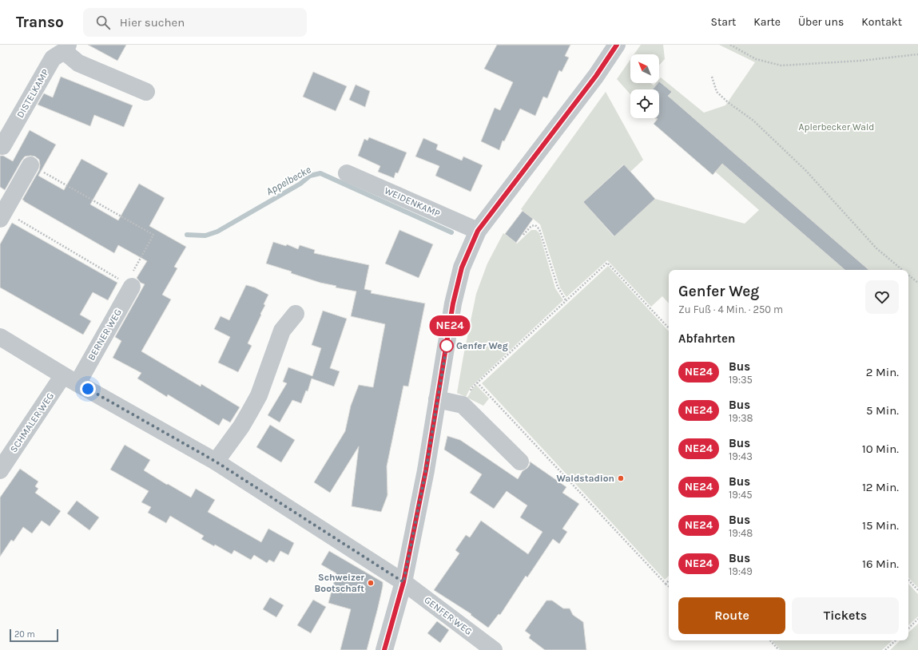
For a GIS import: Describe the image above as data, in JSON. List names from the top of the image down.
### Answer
{
  "streets": {
    "street": [
      "DISTELKAMP",
      "WEIDENKAMP",
      "BERNER WEG",
      "SCHMALER WEG",
      "GENFER WEG"
    ]
  },
  "crossings": [
    ["BERNER WEG", "SCHMALER WEG"],
    ["BERNER WEG", "GENFER WEG"],
    ["SCHMALER WEG", "GENFER WEG"]
  ],
  "water": ["Appelbecke"],
  "parks": ["Aplerbecker Wald"],
  "places": ["Genfer Weg", "Waldstadion", "Schweizer Bootschaft"],
  "lines": ["bus line NE24"],
  "scale_bar": "20 m",
  "north": "top left",
  "page": {
    "header": "Transo",
    "search": "Hier suchen",
    "nav": [
      "Start",
      "Karte",
      "Über uns",
      "Kontakt"
    ],
    "on_map": "NE24",
    "heading": [
      ["Genfer Weg", "Zu Fuß · 4 Min. · 250 m"],
      "Abfahrten"
    ],
    "list": [
      {
        "mark": "NE24",
        "name": "Bus",
        "note": "19:35",
        "value": "2 Min."
      },
      {
        "mark": "NE24",
        "name": "Bus",
        "note": "19:38",
        "value": "5 Min."
      },
      {
        "mark": "NE24",
        "name": "Bus",
        "note": "19:43",
        "value": "10 Min."
      },
      {
        "mark": "NE24",
        "name": "Bus",
        "note": "19:45",
        "value": "12 Min."
      },
      {
        "mark": "NE24",
        "name": "Bus",
        "note": "19:48",
        "value": "15 Min."
      },
      {
        "mark": "NE24",
        "name": "Bus",
        "note": "19:49",
        "value": "16 Min."
      }
    ],
    "buttons": ["Route", "Tickets"],
    "scale": "20 m"
  }
}
